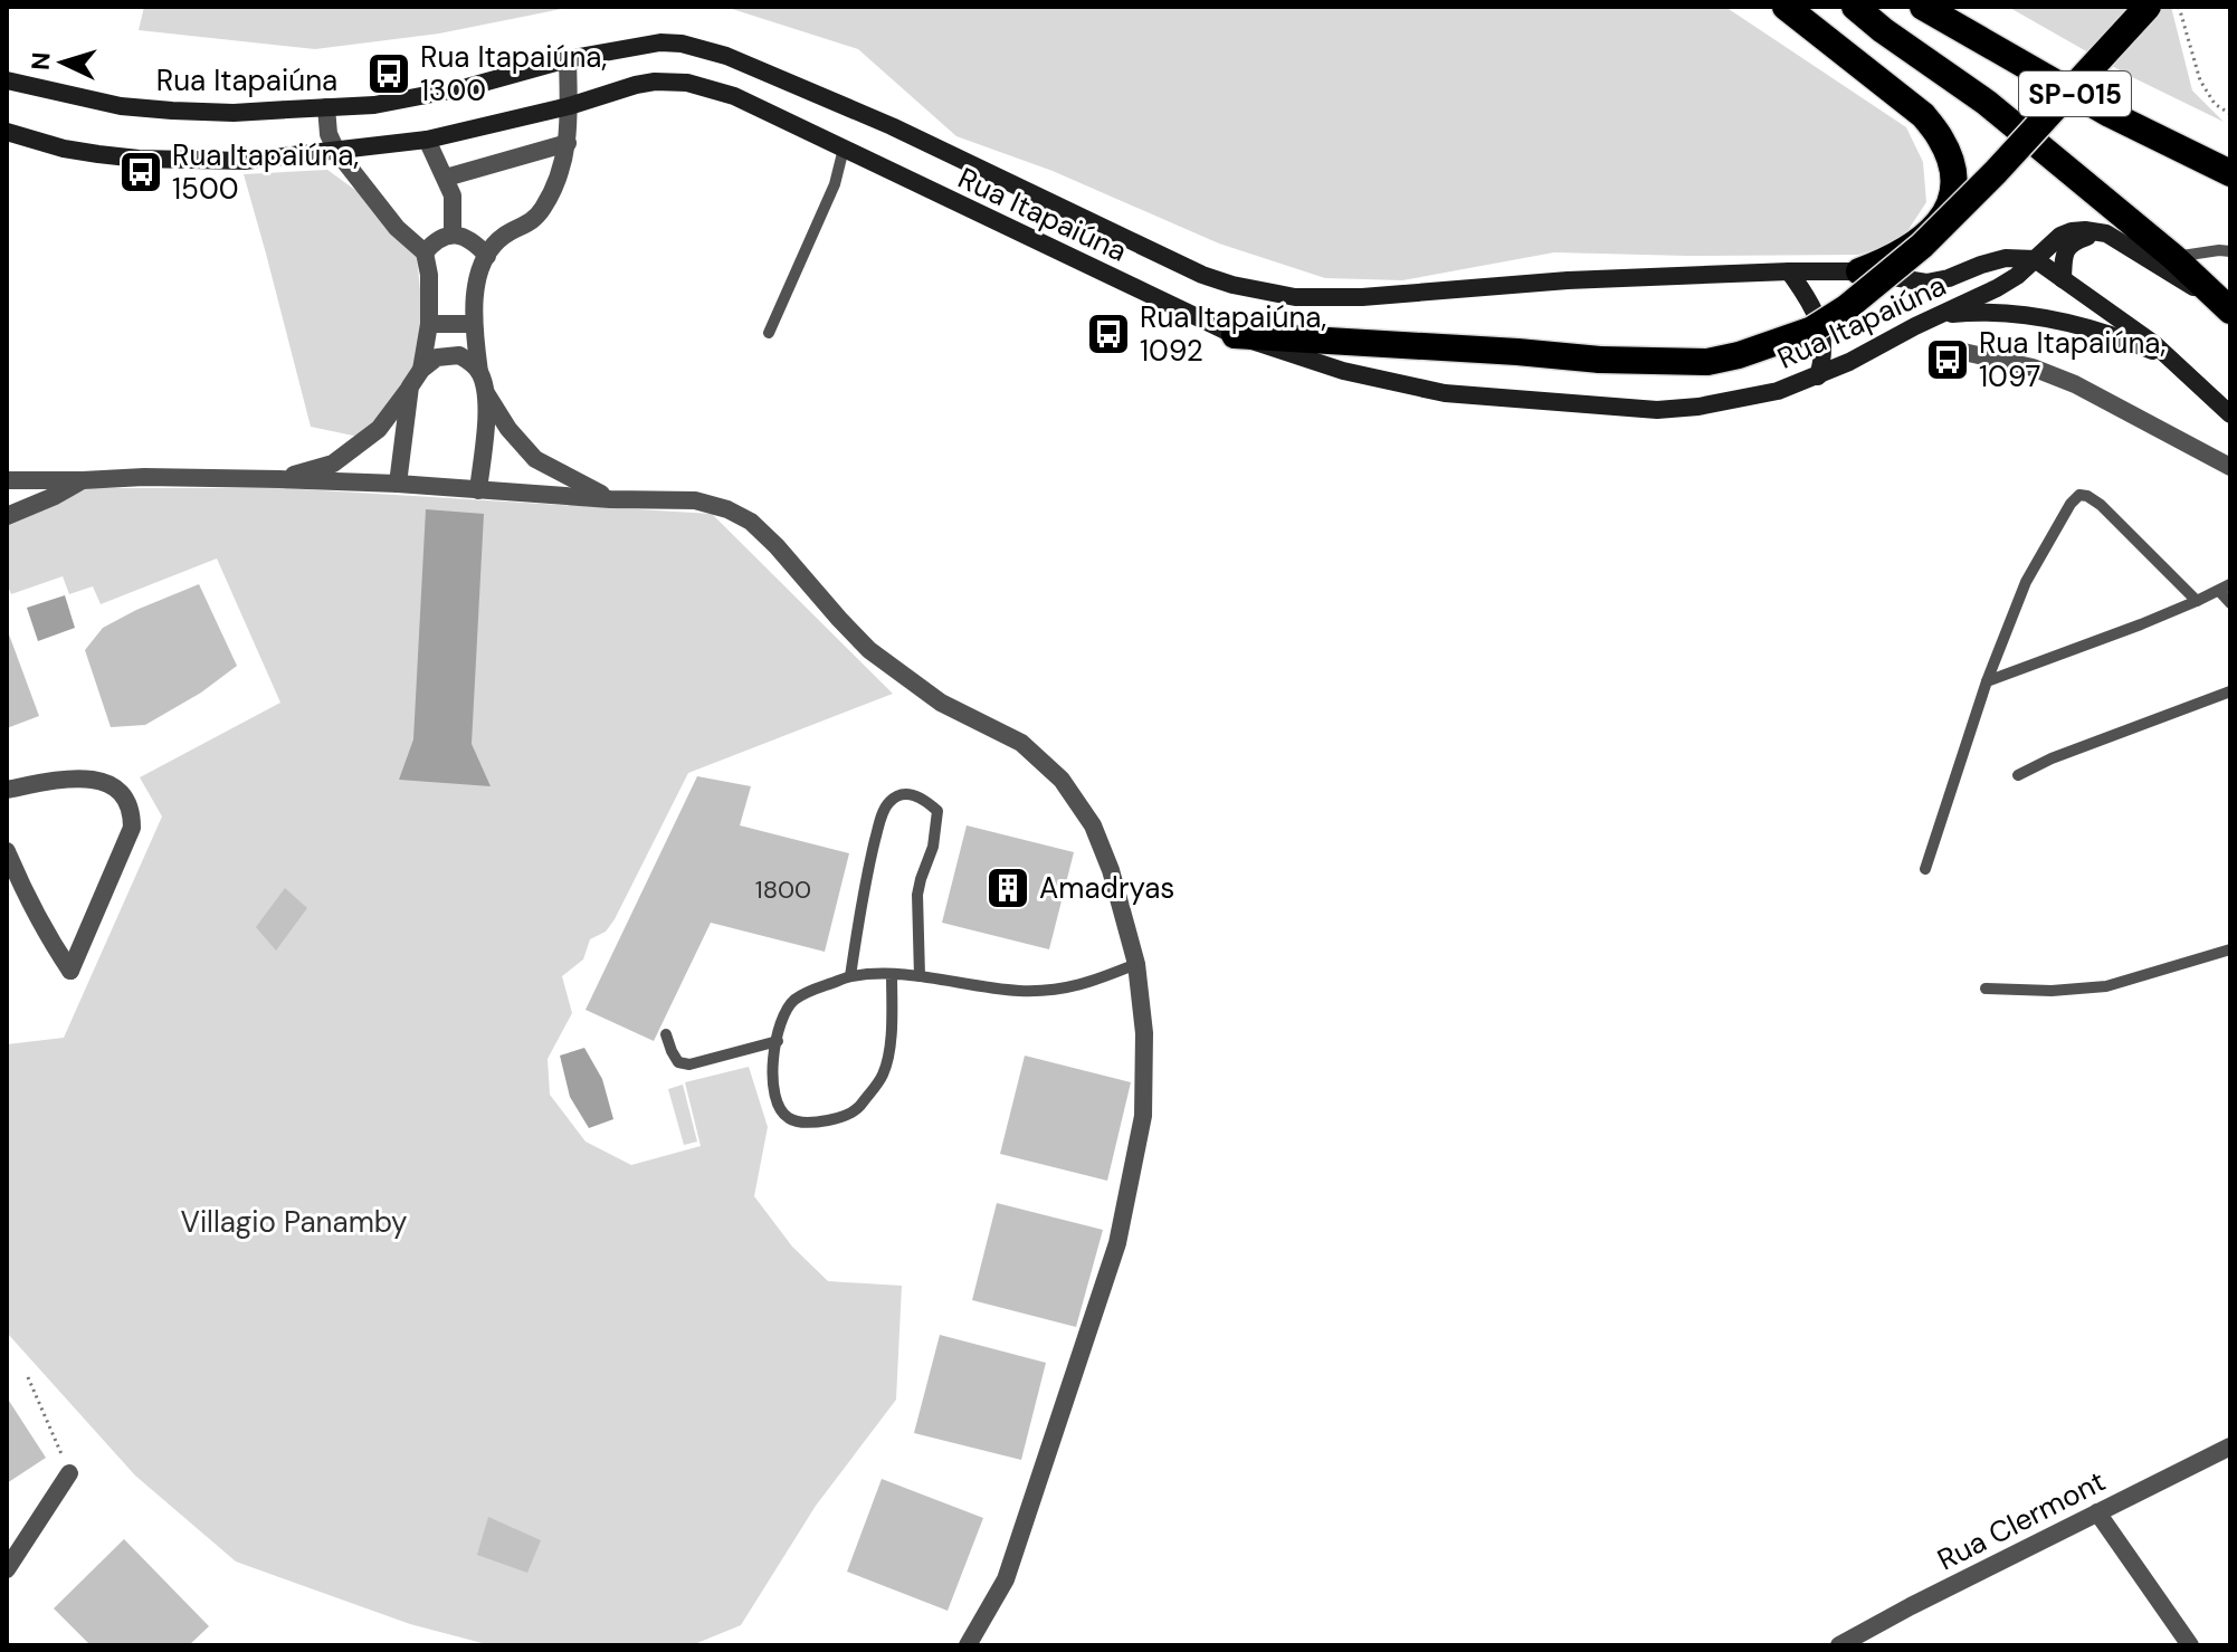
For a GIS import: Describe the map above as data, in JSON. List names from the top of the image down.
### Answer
{
  "streets": {
    "highway": ["SP-015"],
    "main road": ["Rua Itapaiúna"],
    "street": ["Rua Clermont"]
  },
  "parks": ["Villagio Panamby"],
  "places": {
    "bus stop": [
      "Rua Itapaiúna, 1300",
      "Rua Itapaiúna, 1500",
      "Rua Itapaiúna, 1092",
      "Rua Itapaiúna, 1097"
    ],
    "building": ["Amadryas"]
  },
  "house_numbers": ["1800"],
  "north": "left"
}
